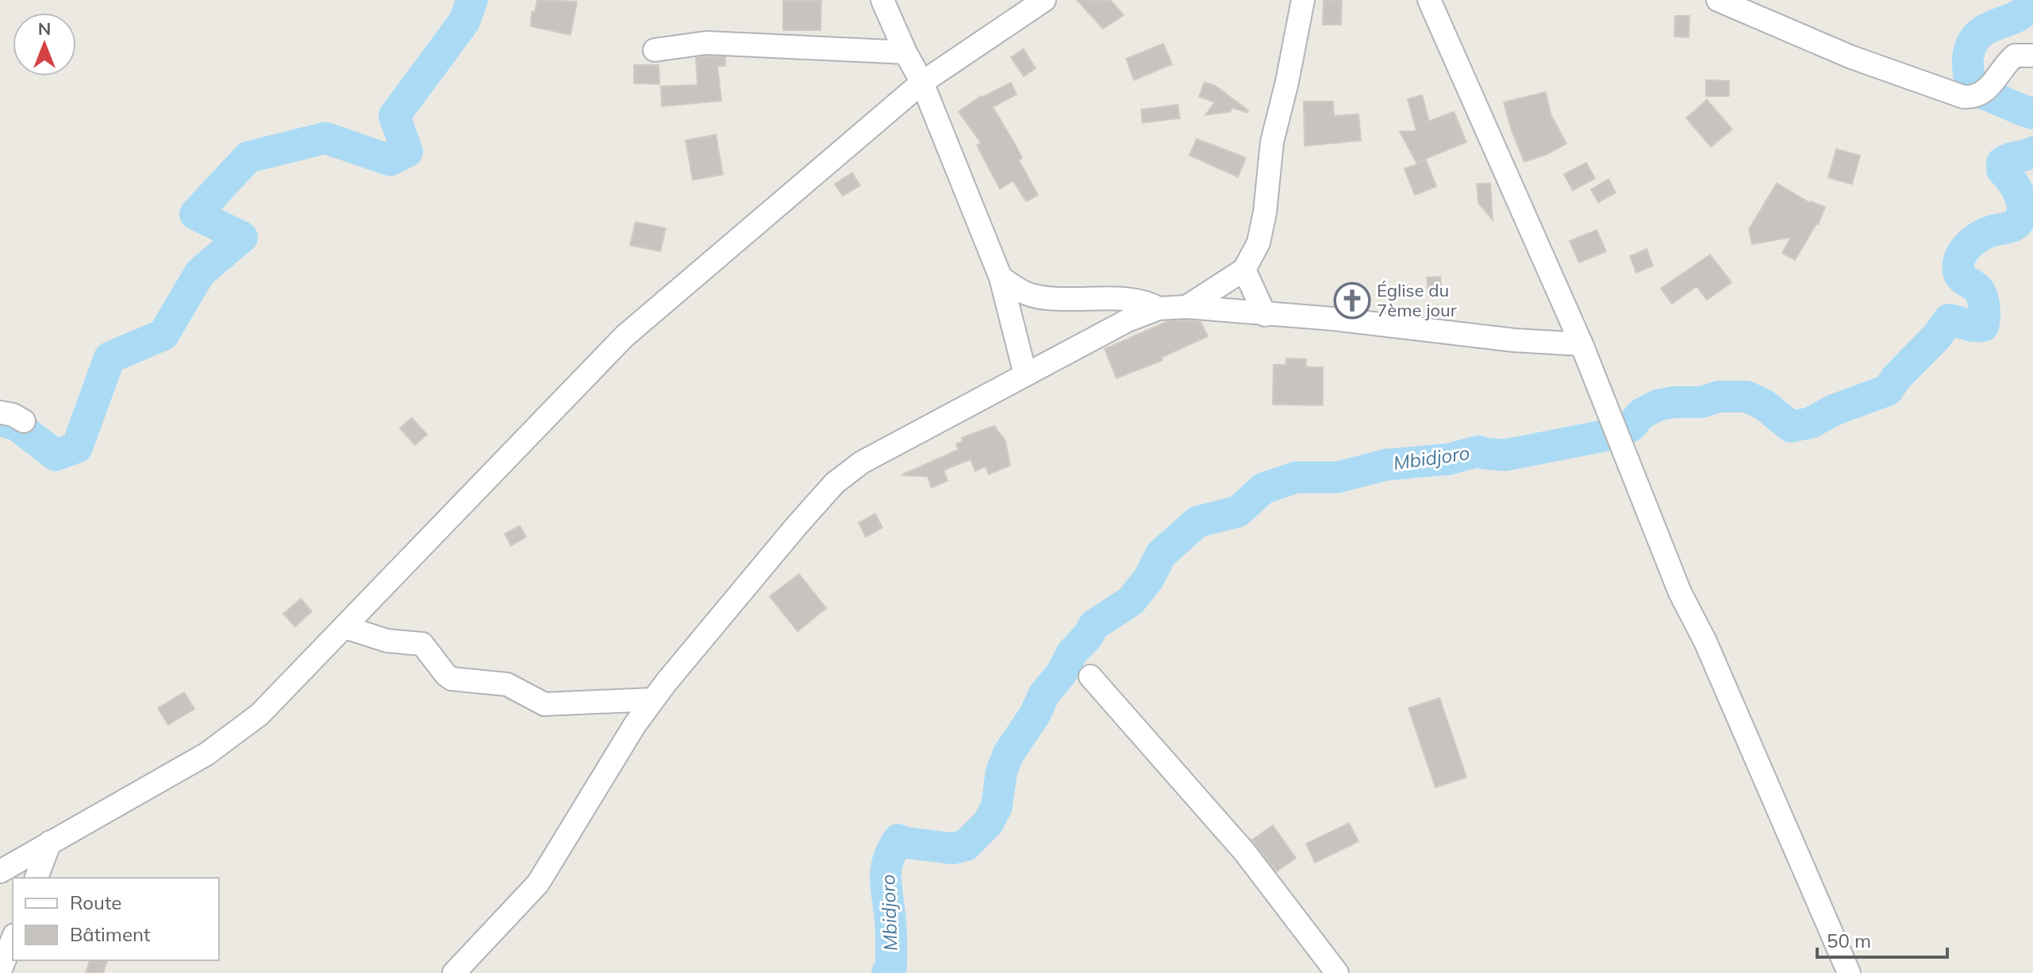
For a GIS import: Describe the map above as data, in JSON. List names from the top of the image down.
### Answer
{
  "water": ["Mbidjoro"],
  "places": {
    "church": ["Église du 7ème jour"]
  },
  "legend": ["Route", "Bâtiment"],
  "scale_bar": "50 m",
  "north": "top"
}
